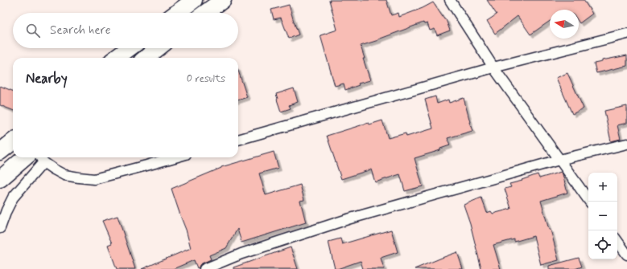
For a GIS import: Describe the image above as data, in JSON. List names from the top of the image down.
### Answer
{
  "north": "left",
  "page": {
    "search": "Search here",
    "heading": ["Nearby", "0 results"],
    "map_buttons": ["+", "−"]
  }
}
